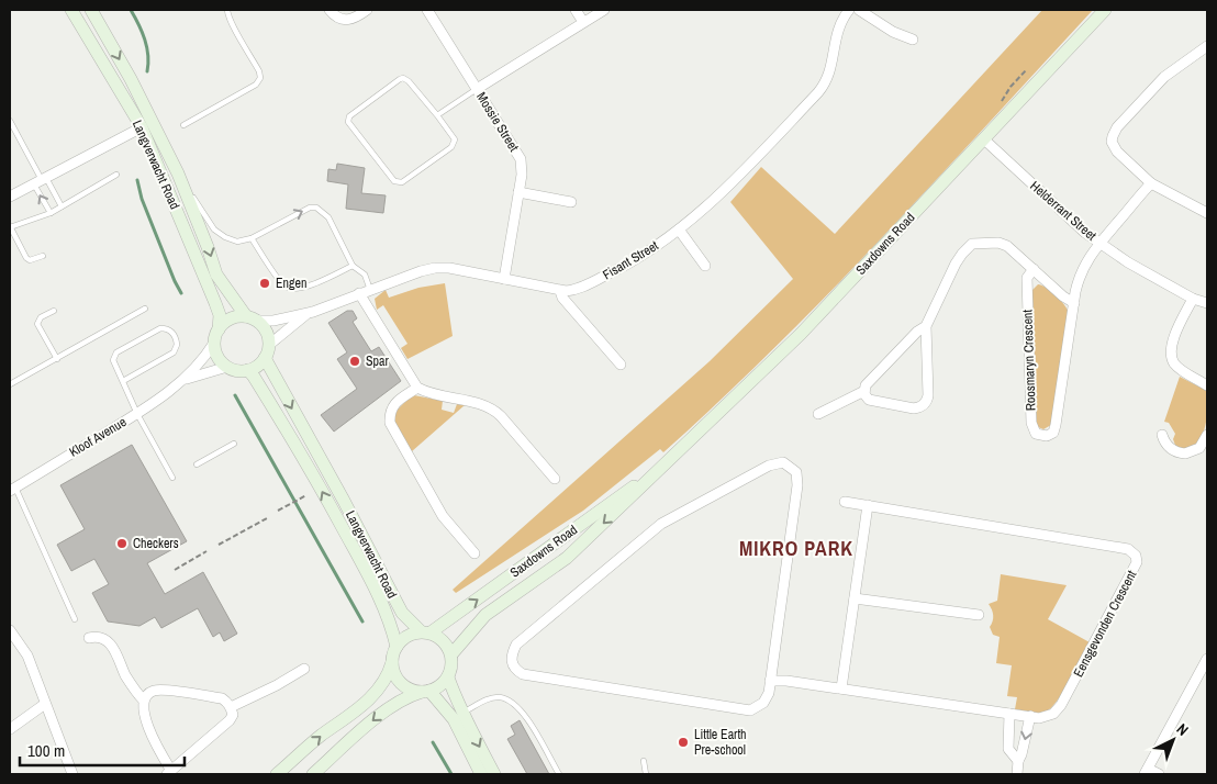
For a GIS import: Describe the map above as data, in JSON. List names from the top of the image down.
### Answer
{
  "streets": {
    "street": [
      "Mossie Street",
      "Langverwacht Road",
      "Helderrant Street",
      "Saxdowns Road",
      "Fisant Street",
      "Roosmaryn Crescent",
      "Kloof Avenue",
      "Eensgevonden Crescent"
    ]
  },
  "crossings": [
    ["Mossie Street", "Fisant Street"],
    ["Langverwacht Road", "Saxdowns Road"],
    ["Langverwacht Road", "Fisant Street"],
    ["Langverwacht Road", "Kloof Avenue"],
    ["Helderrant Street", "Saxdowns Road"],
    ["Helderrant Street", "Roosmaryn Crescent"],
    ["Fisant Street", "Kloof Avenue"]
  ],
  "districts": ["MIKRO PARK"],
  "places": [
    "Engen",
    "Spar",
    "Checkers",
    "Little Earth Pre-school"
  ],
  "scale_bar": "100 m",
  "north": "top right"
}
